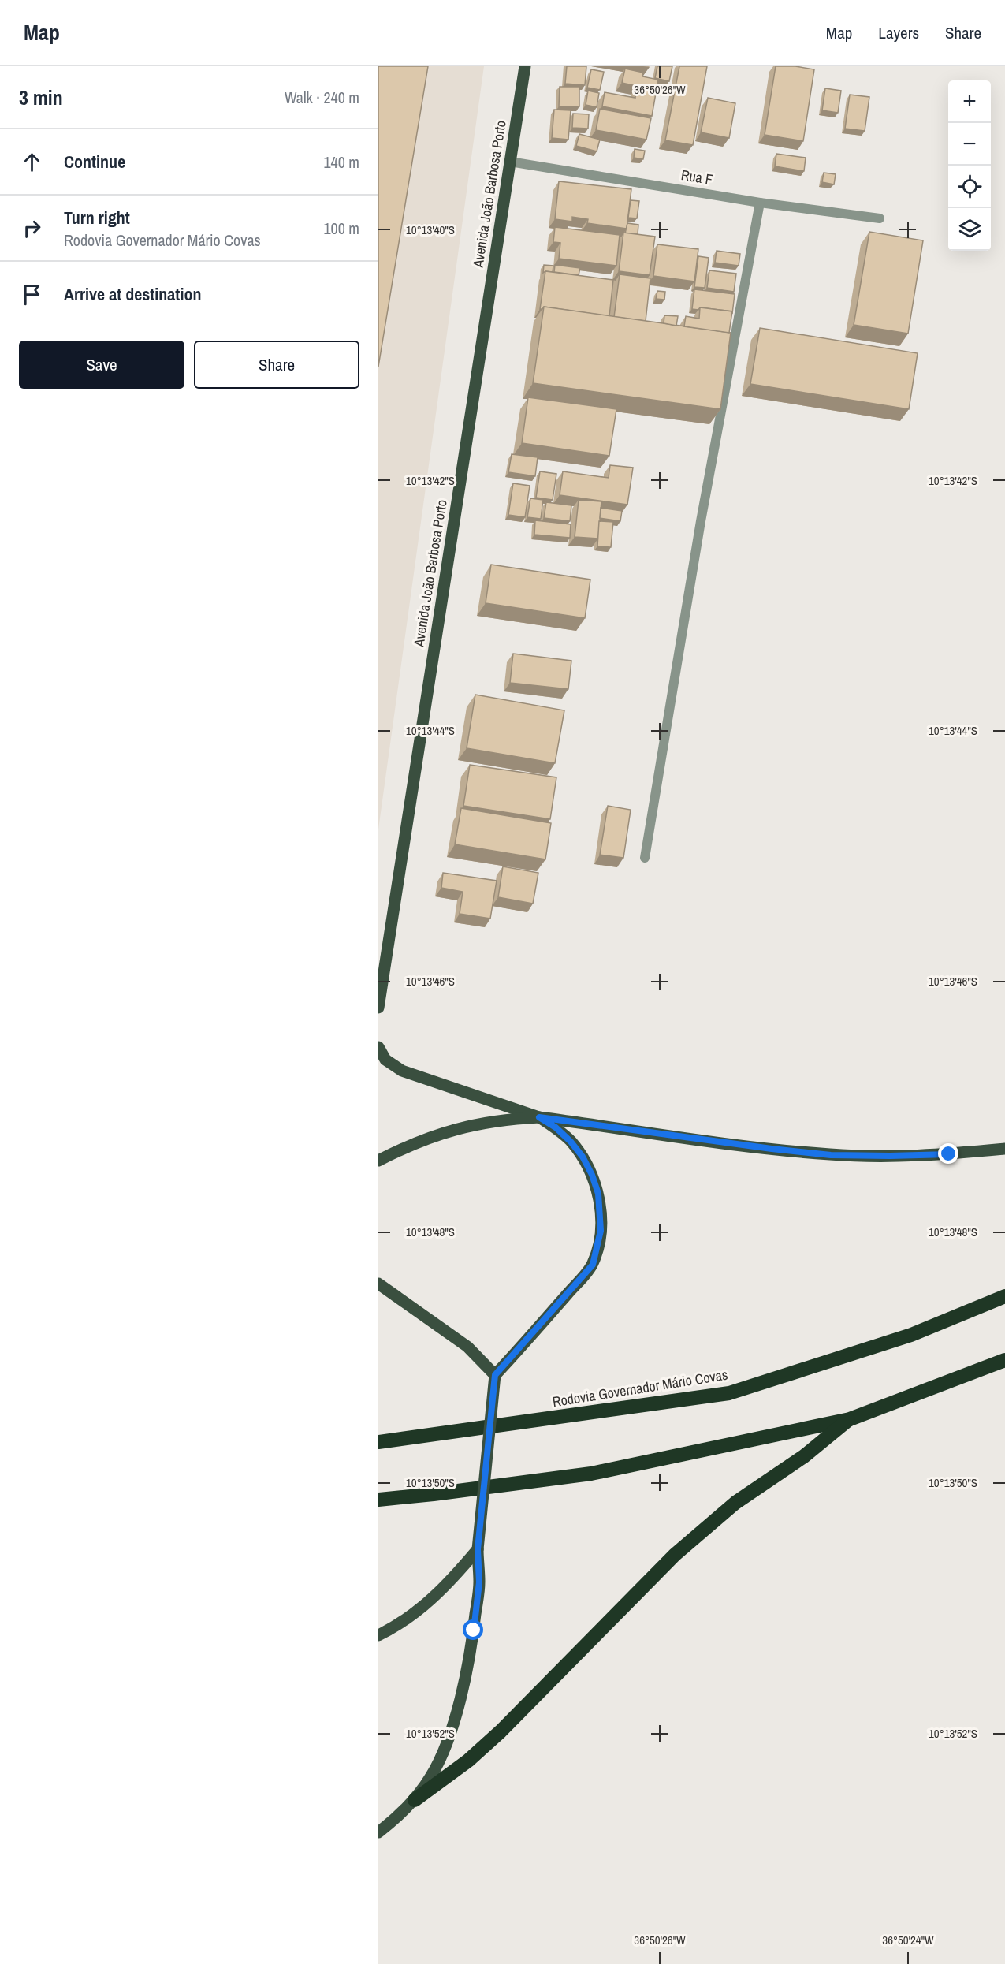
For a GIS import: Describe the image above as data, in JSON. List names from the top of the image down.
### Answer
{
  "streets": {
    "highway": ["Rodovia Governador Mário Covas"],
    "main road": ["Avenida João Barbosa Porto"],
    "street": ["Rua F"]
  },
  "crossings": [
    ["Rua F", "Avenida João Barbosa Porto"]
  ],
  "page": {
    "header": "Map",
    "nav": ["Map", "Layers", "Share"],
    "heading": ["3 min", "Walk · 240 m"],
    "map_buttons": ["+", "−"],
    "list": [
      ["Continue", "140 m"],
      ["Turn right", "Rodovia Governador Mário Covas", "100 m"],
      "Arrive at destination"
    ],
    "buttons": ["Save", "Share"]
  },
  "coordinates": [
    "36°50'26\"W",
    "10°13'40\"S",
    "10°13'42\"S",
    "10°13'44\"S",
    "10°13'46\"S",
    "10°13'48\"S",
    "10°13'50\"S",
    "10°13'52\"S",
    "36°50'24\"W"
  ]
}
